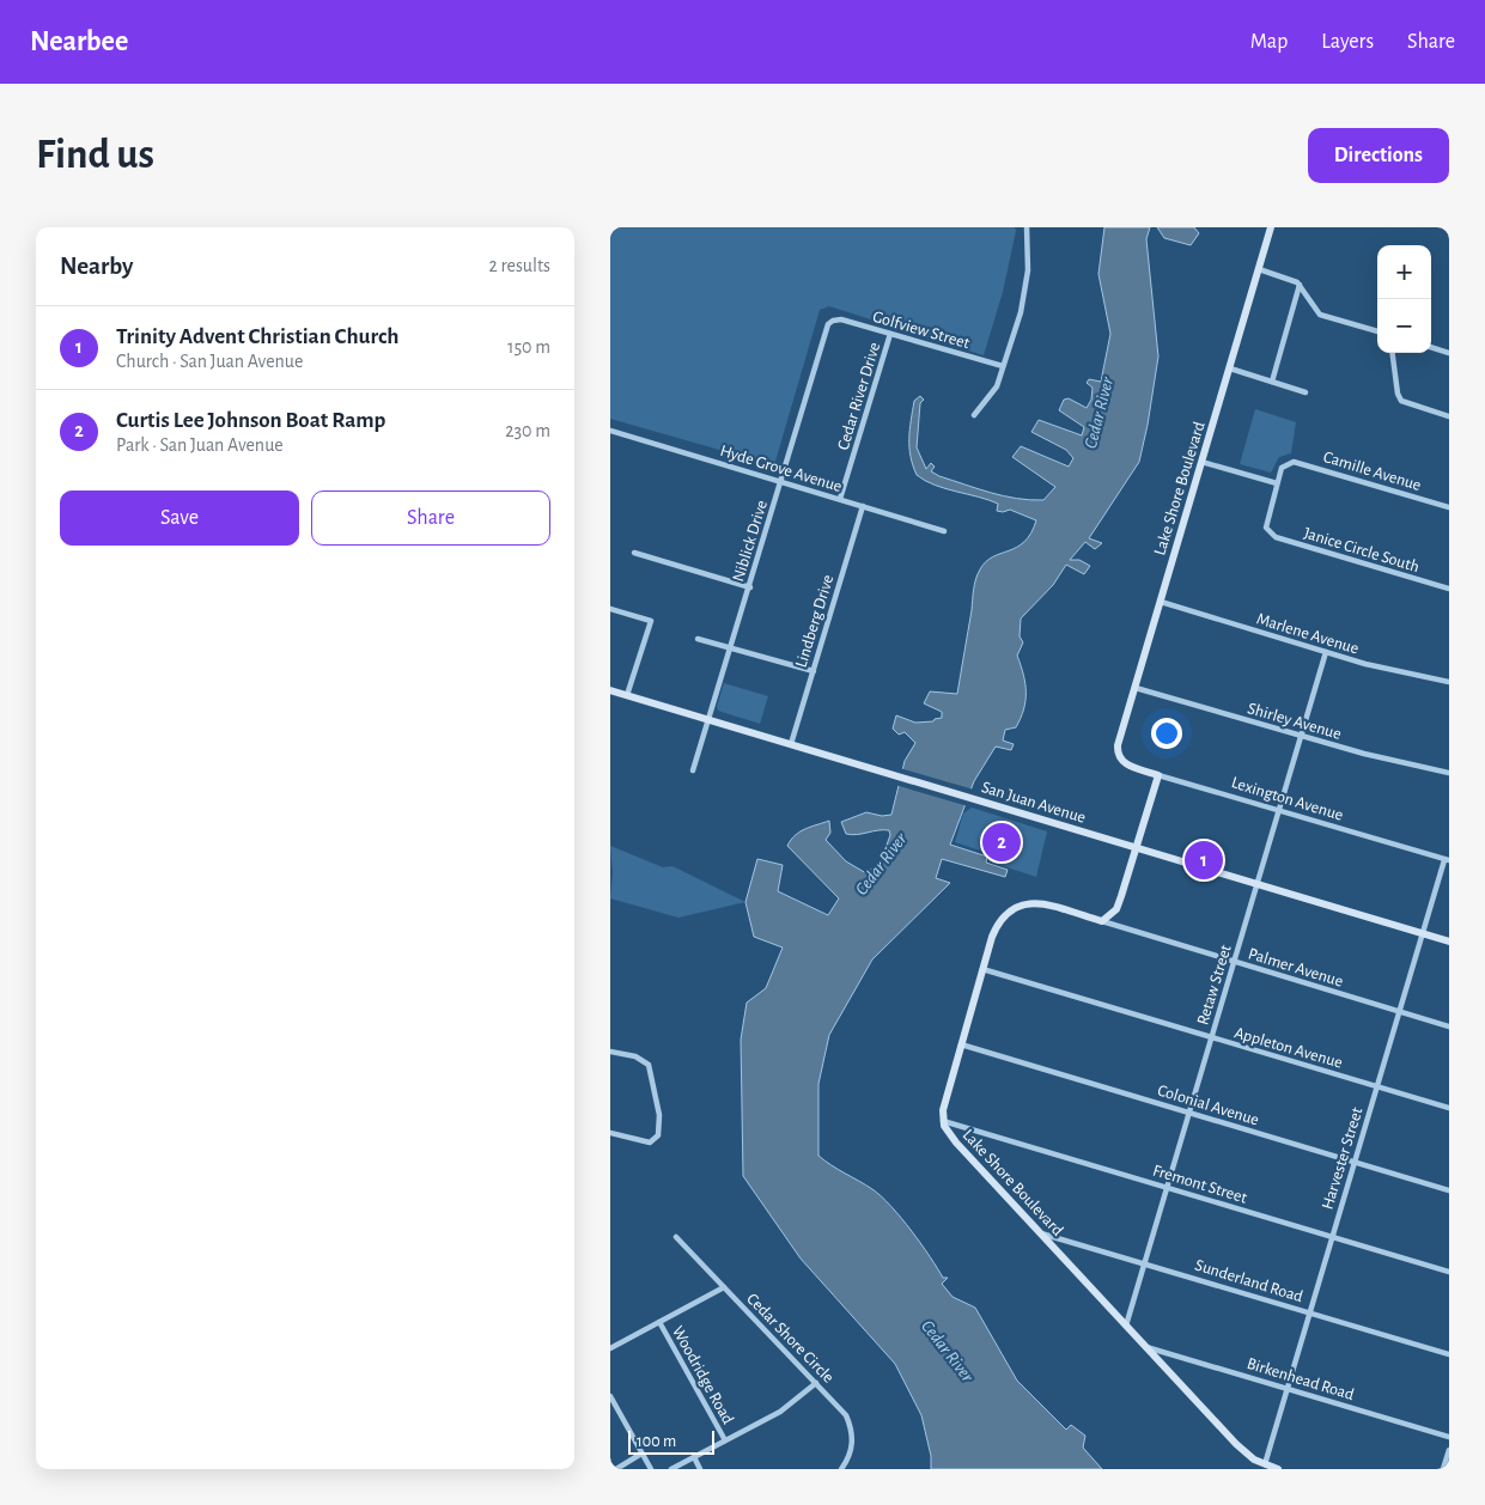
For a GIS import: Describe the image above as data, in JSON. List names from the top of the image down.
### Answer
{
  "streets": {
    "street": [
      "Golfview Street",
      "Cedar River Drive",
      "Hyde Grove Avenue",
      "Camille Avenue",
      "Lake Shore Boulevard",
      "Niblick Drive",
      "Janice Circle South",
      "Lindberg Drive",
      "Marlene Avenue",
      "Shirley Avenue",
      "Lexington Avenue",
      "San Juan Avenue",
      "Palmer Avenue",
      "Retaw Street",
      "Appleton Avenue",
      "Colonial Avenue",
      "Harvester Street",
      "Fremont Street",
      "Sunderland Road",
      "Cedar Shore Circle",
      "Woodridge Road",
      "Birkenhead Road"
    ]
  },
  "crossings": [
    ["Golfview Street", "Cedar River Drive"],
    ["Golfview Street", "Niblick Drive"],
    ["Cedar River Drive", "Hyde Grove Avenue"],
    ["Hyde Grove Avenue", "Niblick Drive"],
    ["Hyde Grove Avenue", "Lindberg Drive"],
    ["Camille Avenue", "Janice Circle South"],
    ["Lake Shore Boulevard", "Marlene Avenue"],
    ["Lake Shore Boulevard", "Shirley Avenue"],
    ["Lake Shore Boulevard", "Lexington Avenue"],
    ["Lake Shore Boulevard", "Palmer Avenue"],
    ["Lake Shore Boulevard", "Retaw Street"],
    ["Lake Shore Boulevard", "Appleton Avenue"],
    ["Lake Shore Boulevard", "Colonial Avenue"],
    ["Lake Shore Boulevard", "Harvester Street"],
    ["Lake Shore Boulevard", "Fremont Street"],
    ["Lake Shore Boulevard", "Sunderland Road"],
    ["Lake Shore Boulevard", "Birkenhead Road"],
    ["Niblick Drive", "San Juan Avenue"],
    ["Lindberg Drive", "San Juan Avenue"],
    ["Marlene Avenue", "Retaw Street"],
    ["Shirley Avenue", "Retaw Street"],
    ["Lexington Avenue", "Retaw Street"],
    ["Lexington Avenue", "Harvester Street"],
    ["San Juan Avenue", "Retaw Street"],
    ["San Juan Avenue", "Harvester Street"],
    ["Palmer Avenue", "Retaw Street"],
    ["Palmer Avenue", "Harvester Street"],
    ["Retaw Street", "Appleton Avenue"],
    ["Retaw Street", "Colonial Avenue"],
    ["Retaw Street", "Fremont Street"],
    ["Retaw Street", "Sunderland Road"],
    ["Appleton Avenue", "Harvester Street"],
    ["Colonial Avenue", "Harvester Street"],
    ["Harvester Street", "Fremont Street"],
    ["Harvester Street", "Sunderland Road"],
    ["Harvester Street", "Birkenhead Road"]
  ],
  "water": ["Cedar River"],
  "scale_bar": "100 m",
  "page": {
    "header": "Nearbee",
    "nav": ["Map", "Layers", "Share"],
    "buttons": [
      "Directions",
      ["Save", "Share"]
    ],
    "title": "Find us",
    "heading": ["Nearby", "2 results"],
    "map_buttons": ["+", "−"],
    "list": [
      {
        "mark": "1",
        "name": "Trinity Advent Christian Church",
        "note": "Church · San Juan Avenue",
        "value": "150 m"
      },
      {
        "mark": "2",
        "name": "Curtis Lee Johnson Boat Ramp",
        "note": "Park · San Juan Avenue",
        "value": "230 m"
      }
    ],
    "pins": ["2", "1"],
    "scale": "100 m"
  }
}
